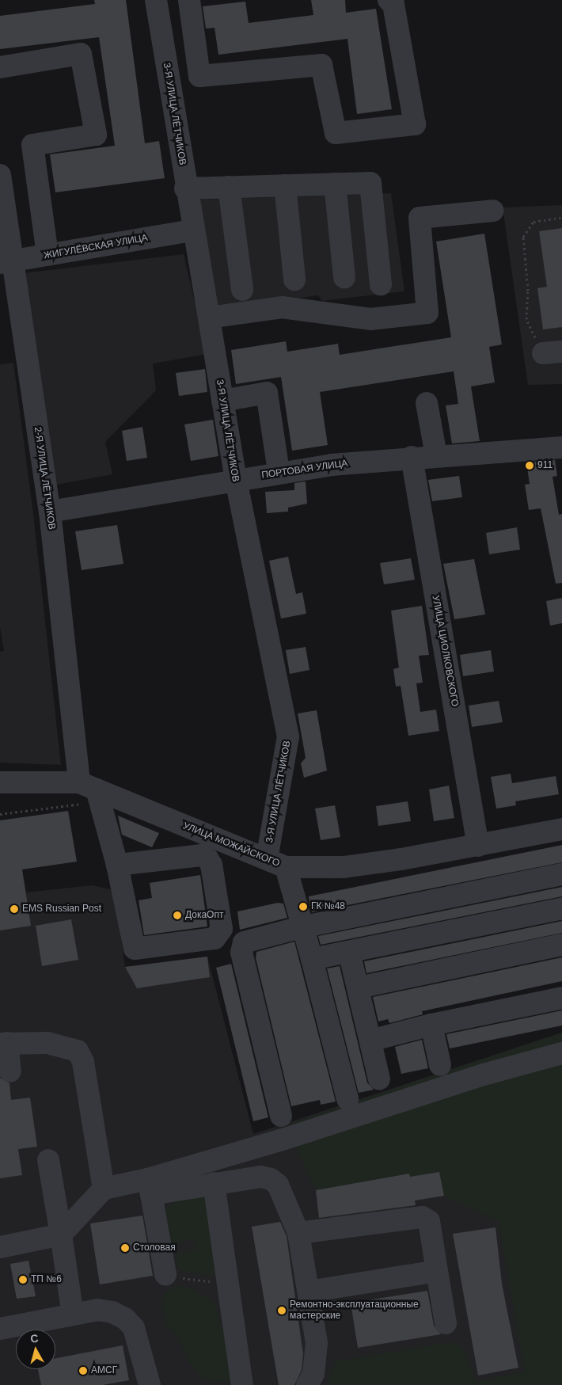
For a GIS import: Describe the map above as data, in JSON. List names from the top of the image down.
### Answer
{
  "streets": {
    "street": [
      "3-Я УЛИЦА ЛЁТЧИКОВ",
      "ЖИГУЛЁВСКАЯ УЛИЦА",
      "ПОРТОВАЯ УЛИЦА",
      "2-Я УЛИЦА ЛЁТЧИКОВ",
      "УЛИЦА ЦИОЛКОВСКОГО",
      "УЛИЦА МОЖАЙСКОГО"
    ]
  },
  "crossings": [
    ["3-Я УЛИЦА ЛЁТЧИКОВ", "ЖИГУЛЁВСКАЯ УЛИЦА"],
    ["3-Я УЛИЦА ЛЁТЧИКОВ", "ПОРТОВАЯ УЛИЦА"],
    ["3-Я УЛИЦА ЛЁТЧИКОВ", "УЛИЦА МОЖАЙСКОГО"],
    ["ЖИГУЛЁВСКАЯ УЛИЦА", "2-Я УЛИЦА ЛЁТЧИКОВ"],
    ["ПОРТОВАЯ УЛИЦА", "2-Я УЛИЦА ЛЁТЧИКОВ"],
    ["ПОРТОВАЯ УЛИЦА", "УЛИЦА ЦИОЛКОВСКОГО"],
    ["2-Я УЛИЦА ЛЁТЧИКОВ", "УЛИЦА МОЖАЙСКОГО"],
    ["УЛИЦА ЦИОЛКОВСКОГО", "УЛИЦА МОЖАЙСКОГО"]
  ],
  "places": [
    "911",
    "ГК №48",
    "EMS Russian Рost",
    "ДокаОпт",
    "Столовая",
    "ТП №6",
    "Ремонтно-эксплуатационные мастерские",
    "АМСГ"
  ],
  "north": "top"
}
